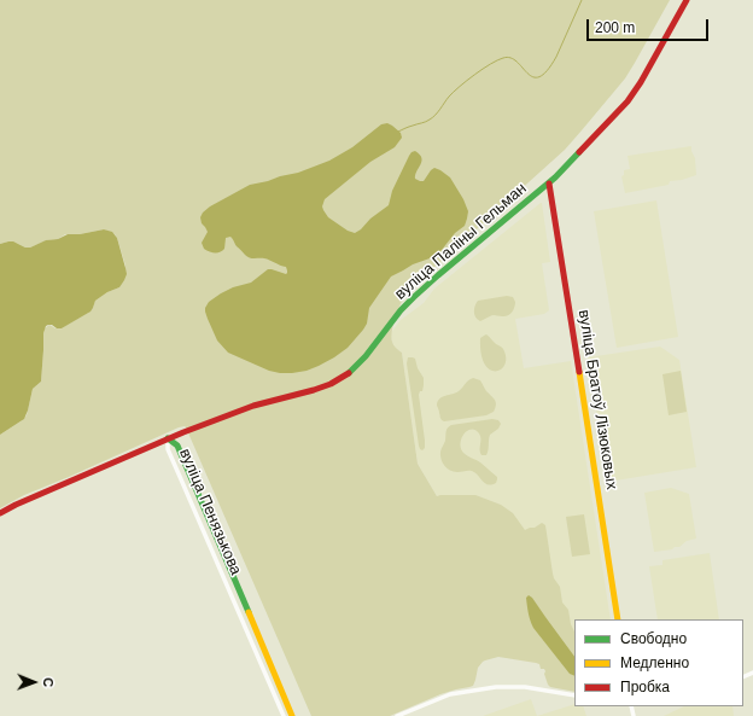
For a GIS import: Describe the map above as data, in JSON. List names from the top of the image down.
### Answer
{
  "streets": {
    "street": ["вуліца Паліны Гельман", "вуліца Братоў Лізюковых", "вуліца Пенязькова"]
  },
  "crossings": [
    ["вуліца Паліны Гельман", "вуліца Братоў Лізюковых"],
    ["вуліца Паліны Гельман", "вуліца Пенязькова"]
  ],
  "legend": ["Свободно", "Медленно", "Пробка"],
  "scale_bar": "200 m",
  "north": "right"
}
